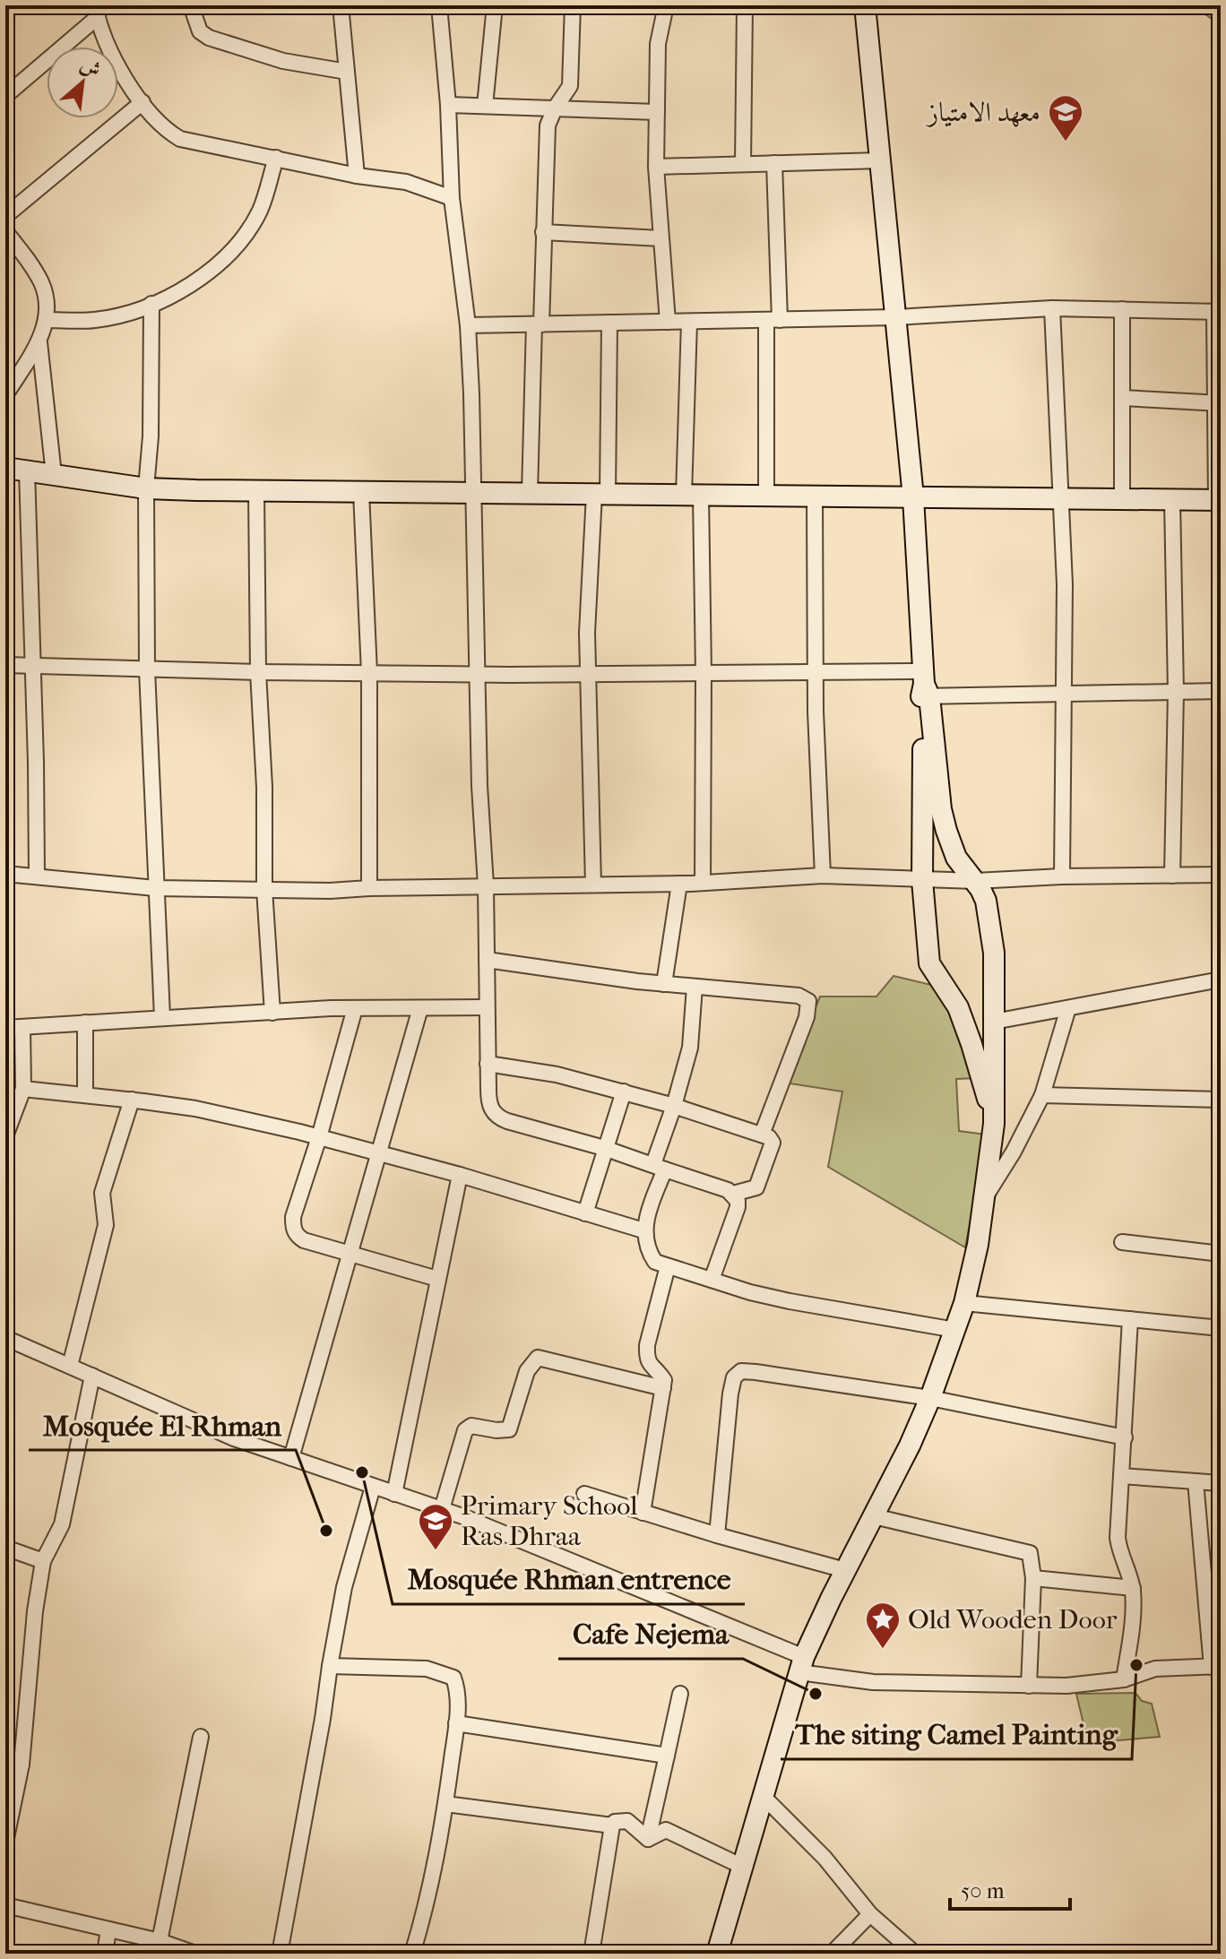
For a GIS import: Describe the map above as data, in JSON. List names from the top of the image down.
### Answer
{
  "places": {
    "school or university": ["معهد الامتياز", "Primary School Ras Dhraa"],
    "other": [
      "Mosquée Rhman entrence",
      "Mosquée El Rhman",
      "The siting Camel Painting",
      "Cafe Nejema"
    ],
    "place": ["Old Wooden Door"]
  },
  "scale_bar": "50 m",
  "north": "top right"
}
